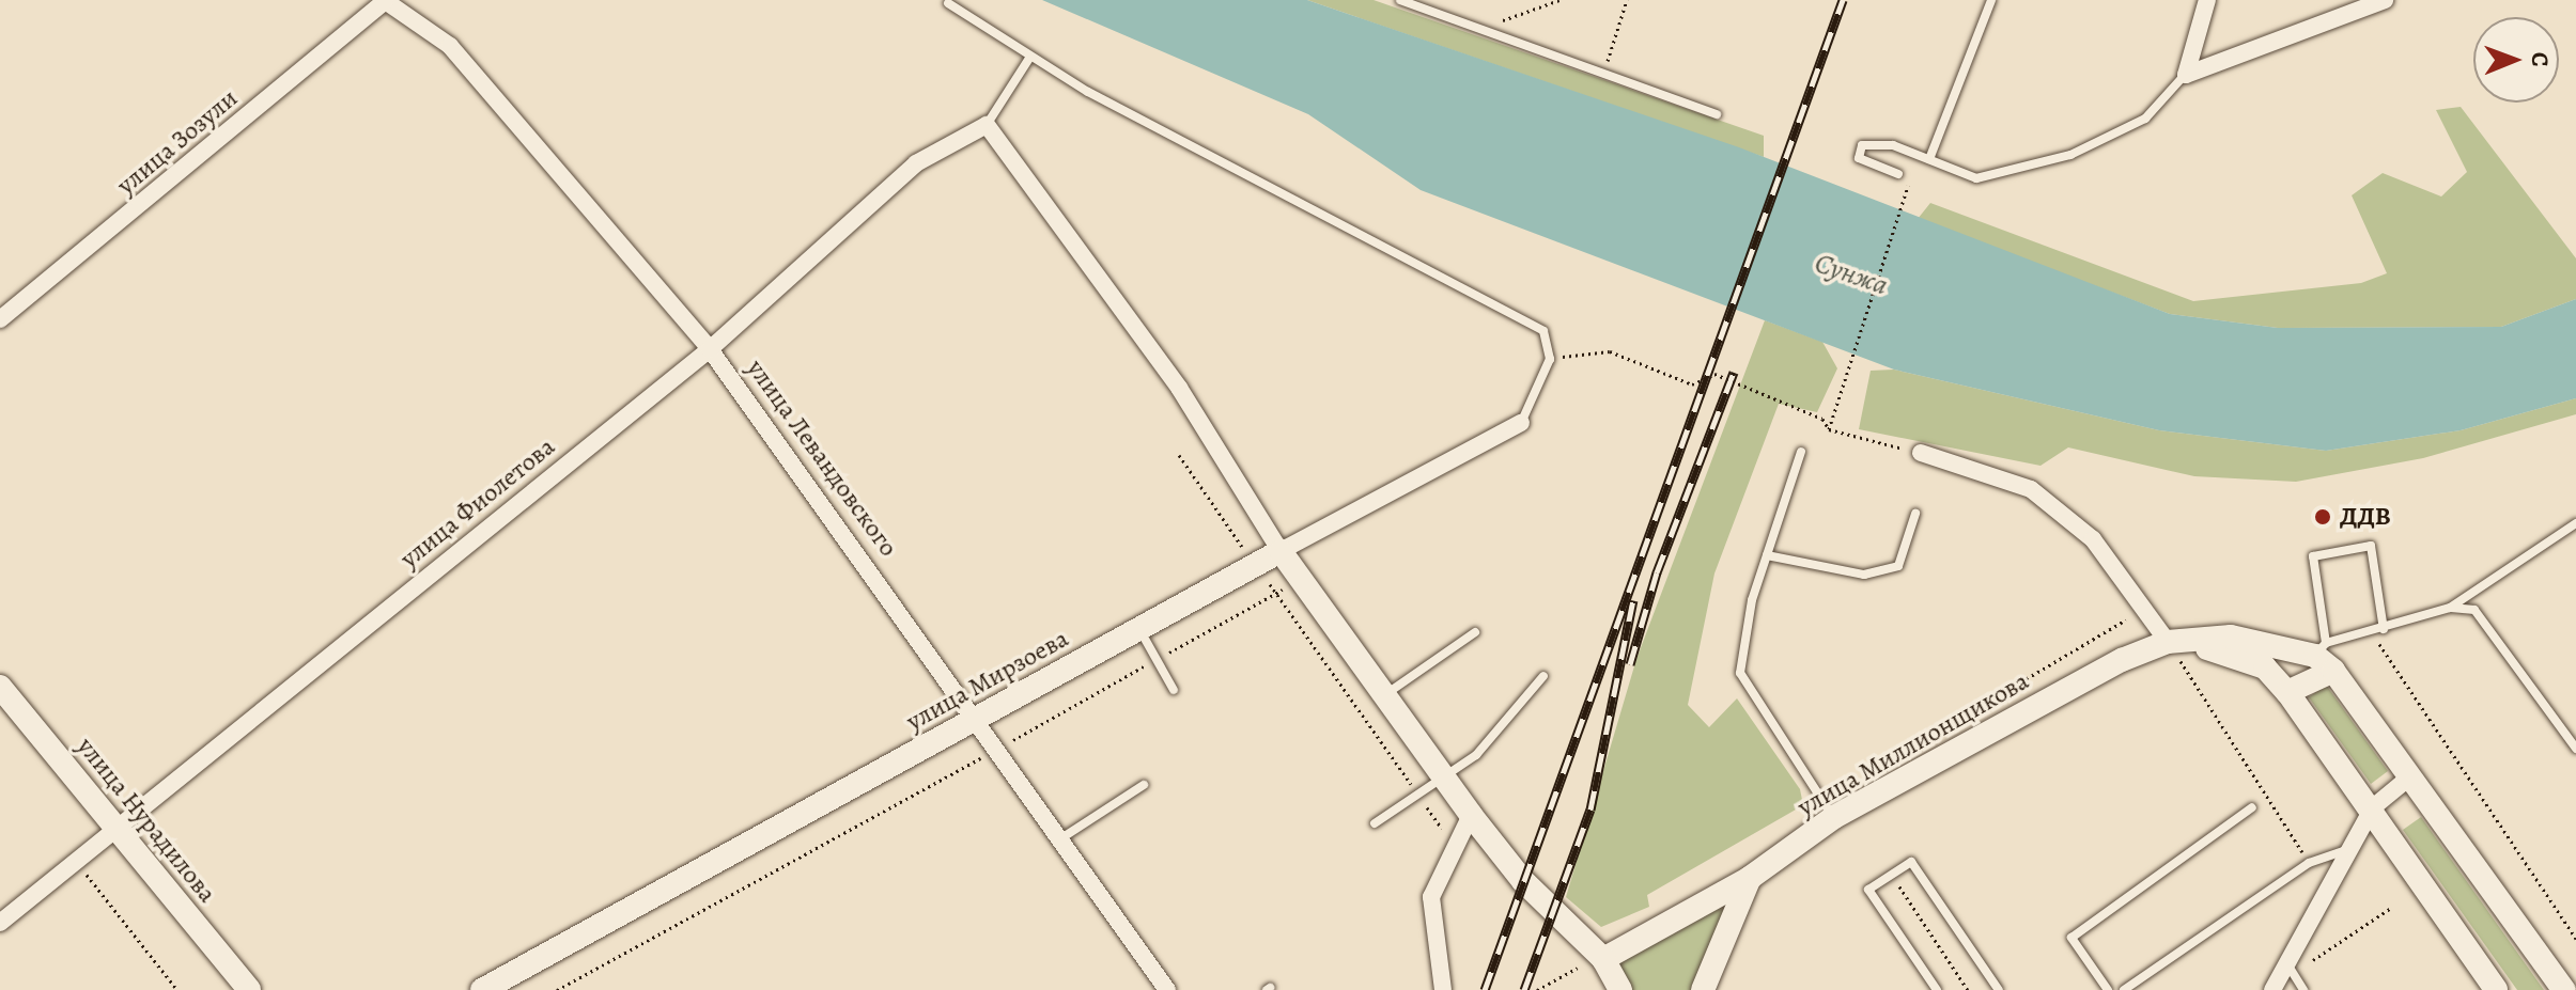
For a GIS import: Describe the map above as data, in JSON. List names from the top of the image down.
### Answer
{
  "streets": {
    "street": [
      "улица Зозули",
      "улица Левандовского",
      "улица Фиолетова",
      "улица Мирзоева",
      "улица Миллионщикова",
      "улица Нурадилова"
    ]
  },
  "crossings": [
    ["улица Зозули", "улица Левандовского"],
    ["улица Левандовского", "улица Фиолетова"],
    ["улица Левандовского", "улица Мирзоева"],
    ["улица Фиолетова", "улица Нурадилова"]
  ],
  "water": ["Сунжа"],
  "places": ["ДДВ"],
  "north": "right"
}
